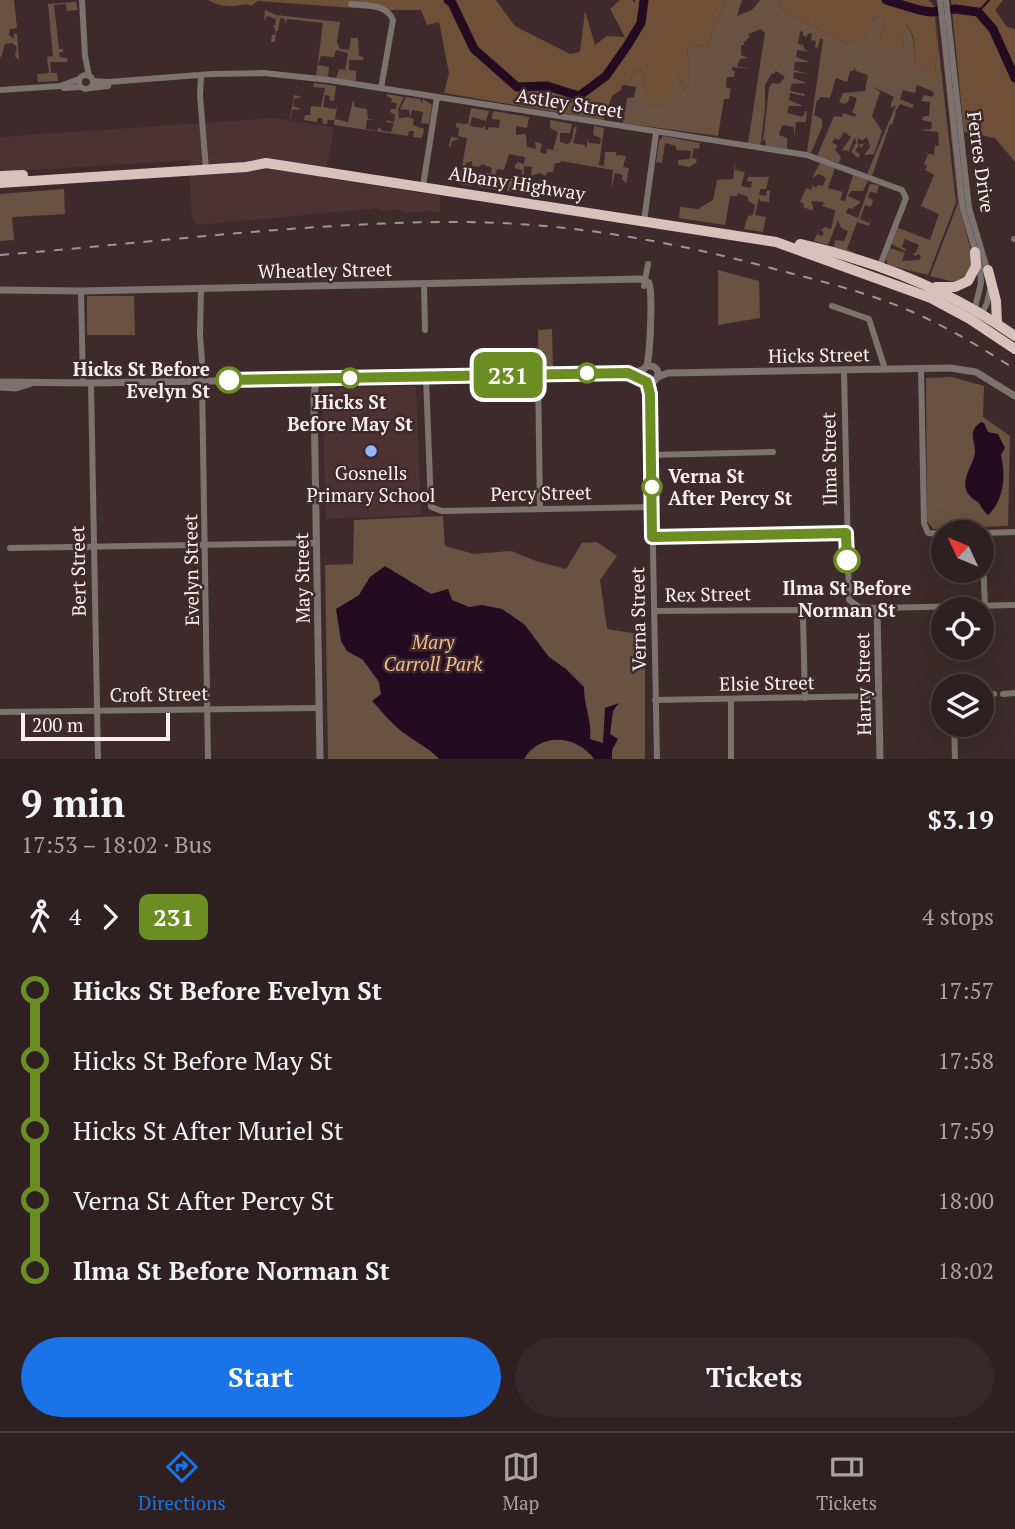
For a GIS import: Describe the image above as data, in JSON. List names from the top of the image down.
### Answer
{
  "streets": {
    "highway": ["Albany Highway"],
    "street": [
      "Astley Street",
      "Ferres Drive",
      "Wheatley Street",
      "Hicks Street",
      "Ilma Street",
      "Percy Street",
      "Evelyn Street",
      "Bert Street",
      "May Street",
      "Rex Street",
      "Verna Street",
      "Elsie Street",
      "Harry Street",
      "Croft Street"
    ]
  },
  "crossings": [
    ["Astley Street", "Albany Highway"],
    ["Ferres Drive", "Albany Highway"],
    ["Wheatley Street", "Bert Street"],
    ["Wheatley Street", "Verna Street"],
    ["Hicks Street", "Ilma Street"],
    ["Hicks Street", "Verna Street"],
    ["Ilma Street", "Harry Street"],
    ["Percy Street", "Verna Street"],
    ["Evelyn Street", "Croft Street"],
    ["Bert Street", "Croft Street"],
    ["May Street", "Croft Street"],
    ["Rex Street", "Verna Street"],
    ["Rex Street", "Elsie Street"],
    ["Verna Street", "Elsie Street"],
    ["Elsie Street", "Harry Street"]
  ],
  "parks": ["Mary Carroll Park"],
  "places": [
    "Hicks St Before May St",
    "Hicks St Before Evelyn St",
    "Gosnells Primary School",
    "Verna St After Percy St",
    "Ilma St Before Norman St"
  ],
  "lines": ["bus line 231"],
  "scale_bar": "200 m",
  "north": "top left",
  "page": {
    "on_map": "231",
    "scale": "200 m",
    "heading": ["9 min", "17:53 – 18:02 · Bus", "$3.19"],
    "legs": ["4", "231", "4 stops"],
    "list": [
      {
        "name": "Hicks St Before Evelyn St",
        "value": "17:57"
      },
      {
        "name": "Hicks St Before May St",
        "value": "17:58"
      },
      {
        "name": "Hicks St After Muriel St",
        "value": "17:59"
      },
      {
        "name": "Verna St After Percy St",
        "value": "18:00"
      },
      {
        "name": "Ilma St Before Norman St",
        "value": "18:02"
      }
    ],
    "buttons": ["Start", "Tickets"],
    "tabs": ["Directions", "Map", "Tickets"]
  }
}
